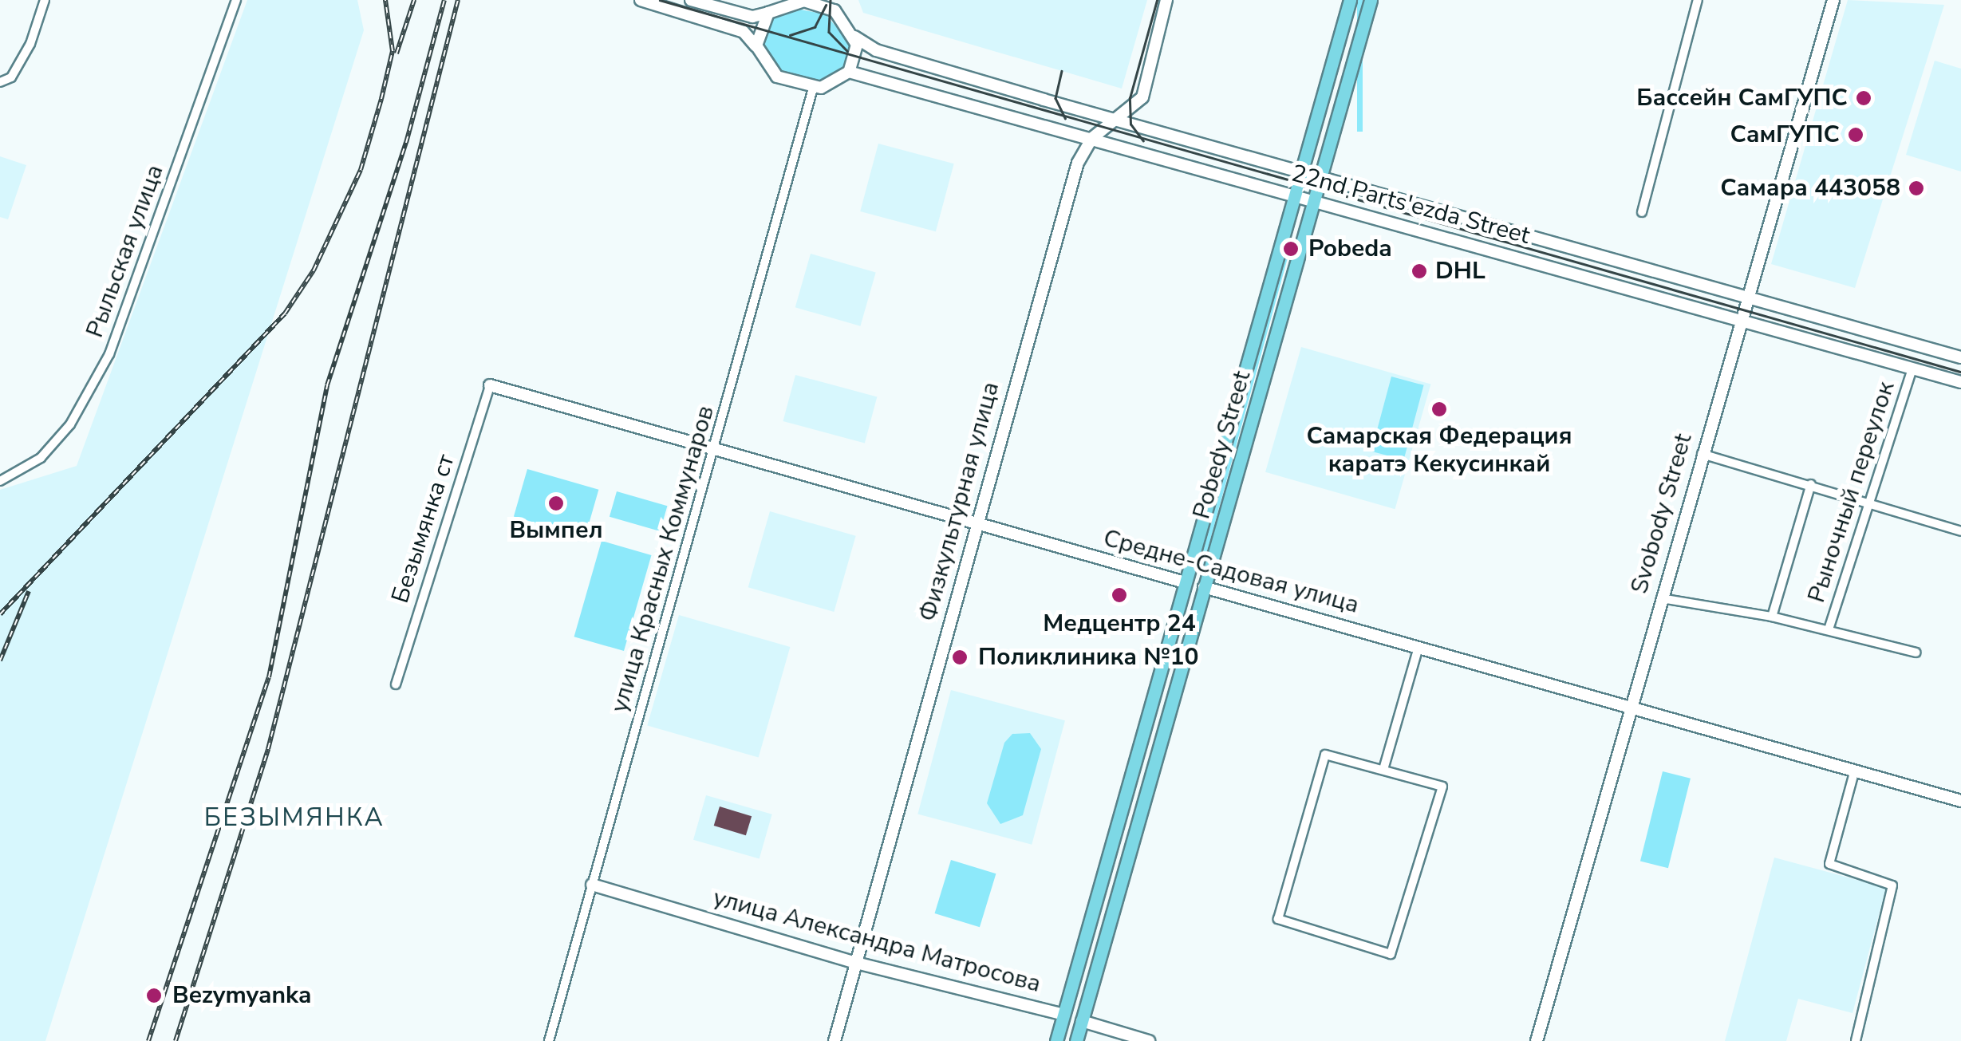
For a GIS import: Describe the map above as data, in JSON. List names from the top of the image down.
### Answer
{
  "streets": {
    "main road": [
      "22nd Parts'ezda Street",
      "Pobedy Street",
      "Физкультурная улица",
      "Svobody Street",
      "Средне-Садовая улица",
      "улица Александра Матросова"
    ],
    "street": [
      "Рыльская улица",
      "Рыночный переулок",
      "Безымянка ст",
      "улица Красных Коммунаров"
    ]
  },
  "crossings": [
    ["22nd Parts'ezda Street", "Pobedy Street"],
    ["22nd Parts'ezda Street", "Рыночный переулок"],
    ["22nd Parts'ezda Street", "Физкультурная улица"],
    ["22nd Parts'ezda Street", "Svobody Street"],
    ["22nd Parts'ezda Street", "улица Красных Коммунаров"],
    ["Pobedy Street", "Средне-Садовая улица"],
    ["Pobedy Street", "улица Александра Матросова"],
    ["Физкультурная улица", "Средне-Садовая улица"],
    ["Физкультурная улица", "улица Александра Матросова"],
    ["Svobody Street", "Средне-Садовая улица"],
    ["Безымянка ст", "Средне-Садовая улица"],
    ["улица Красных Коммунаров", "Средне-Садовая улица"],
    ["улица Красных Коммунаров", "улица Александра Матросова"]
  ],
  "districts": ["БЕЗЫМЯНКА"],
  "places": [
    "Бассейн СамГУПС",
    "СамГУПС",
    "Самара 443058",
    "Pobeda",
    "DHL",
    "Самарская Федерация каратэ Кекусинкай",
    "Вымпел",
    "Медцентр 24",
    "Поликлиника №10",
    "Bezymyanka"
  ]
}
